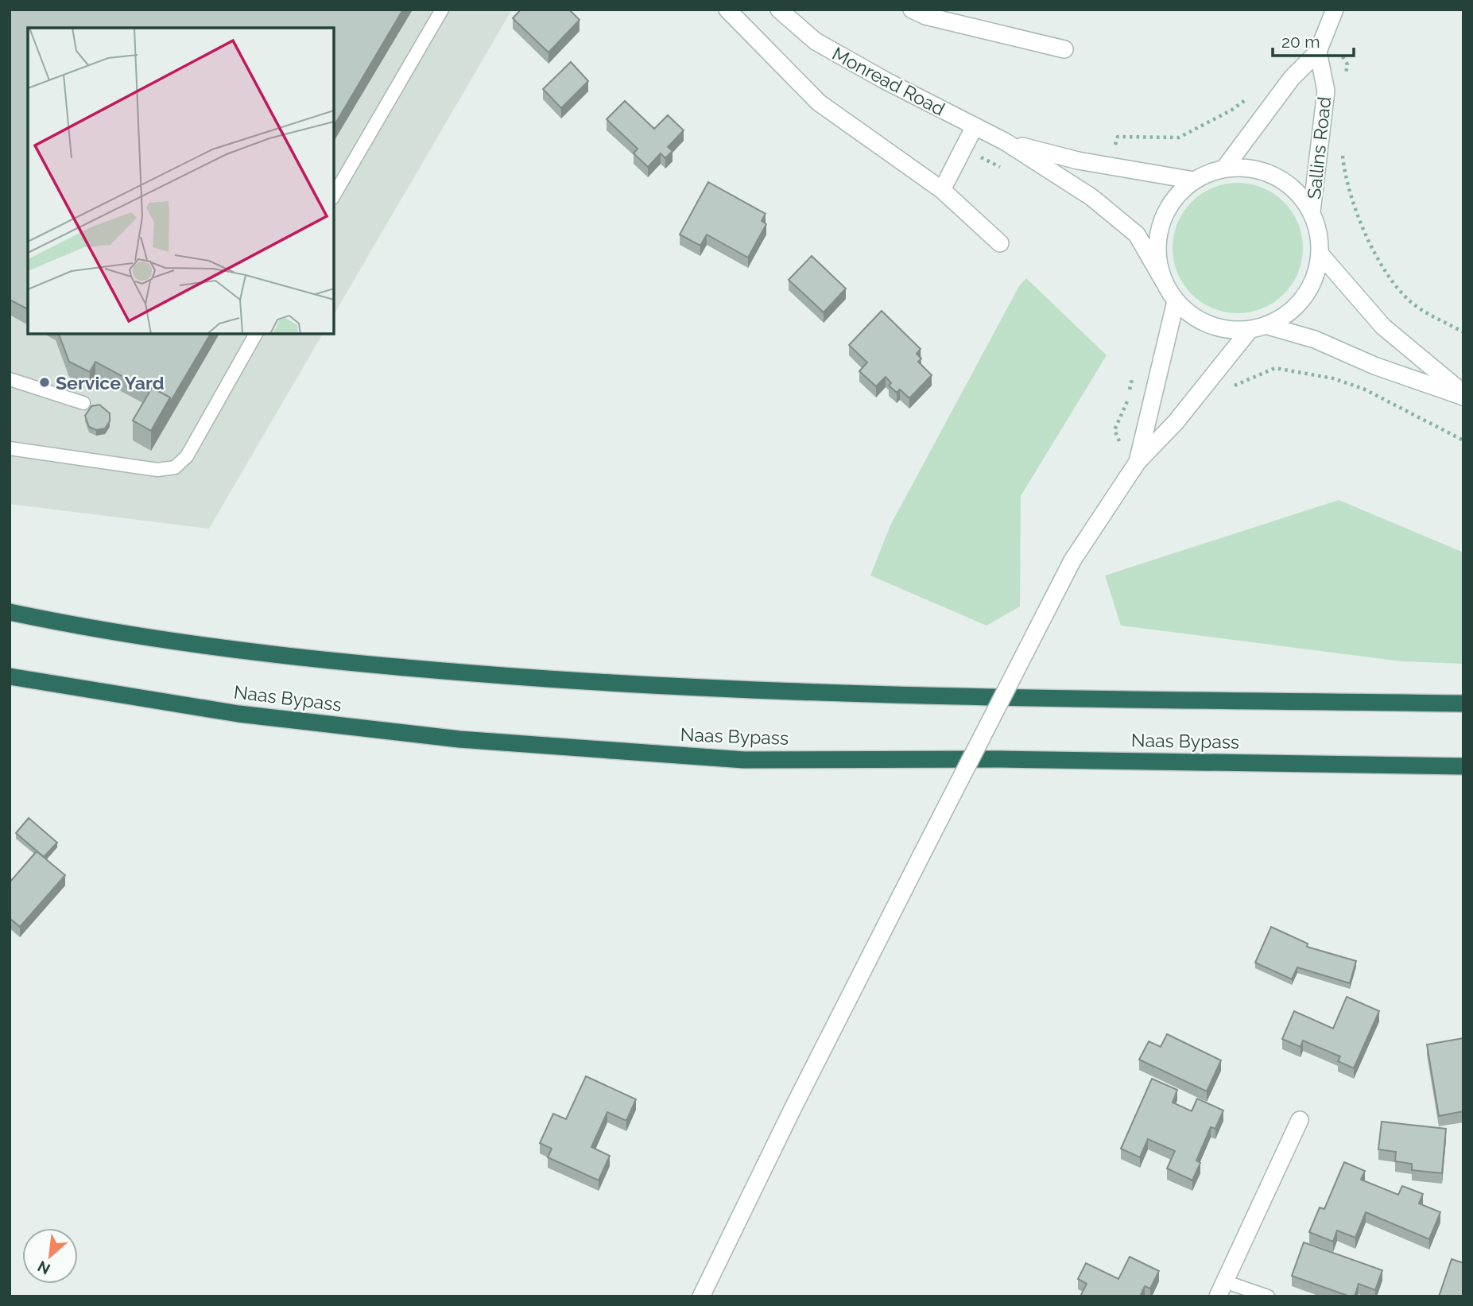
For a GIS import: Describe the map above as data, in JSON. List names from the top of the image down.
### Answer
{
  "streets": {
    "highway": ["Naas Bypass"],
    "street": ["Monread Road", "Sallins Road"]
  },
  "crossings": [
    ["Monread Road", "Sallins Road"]
  ],
  "places": ["Service Yard"],
  "scale_bar": "20 m",
  "north": "bottom left"
}
